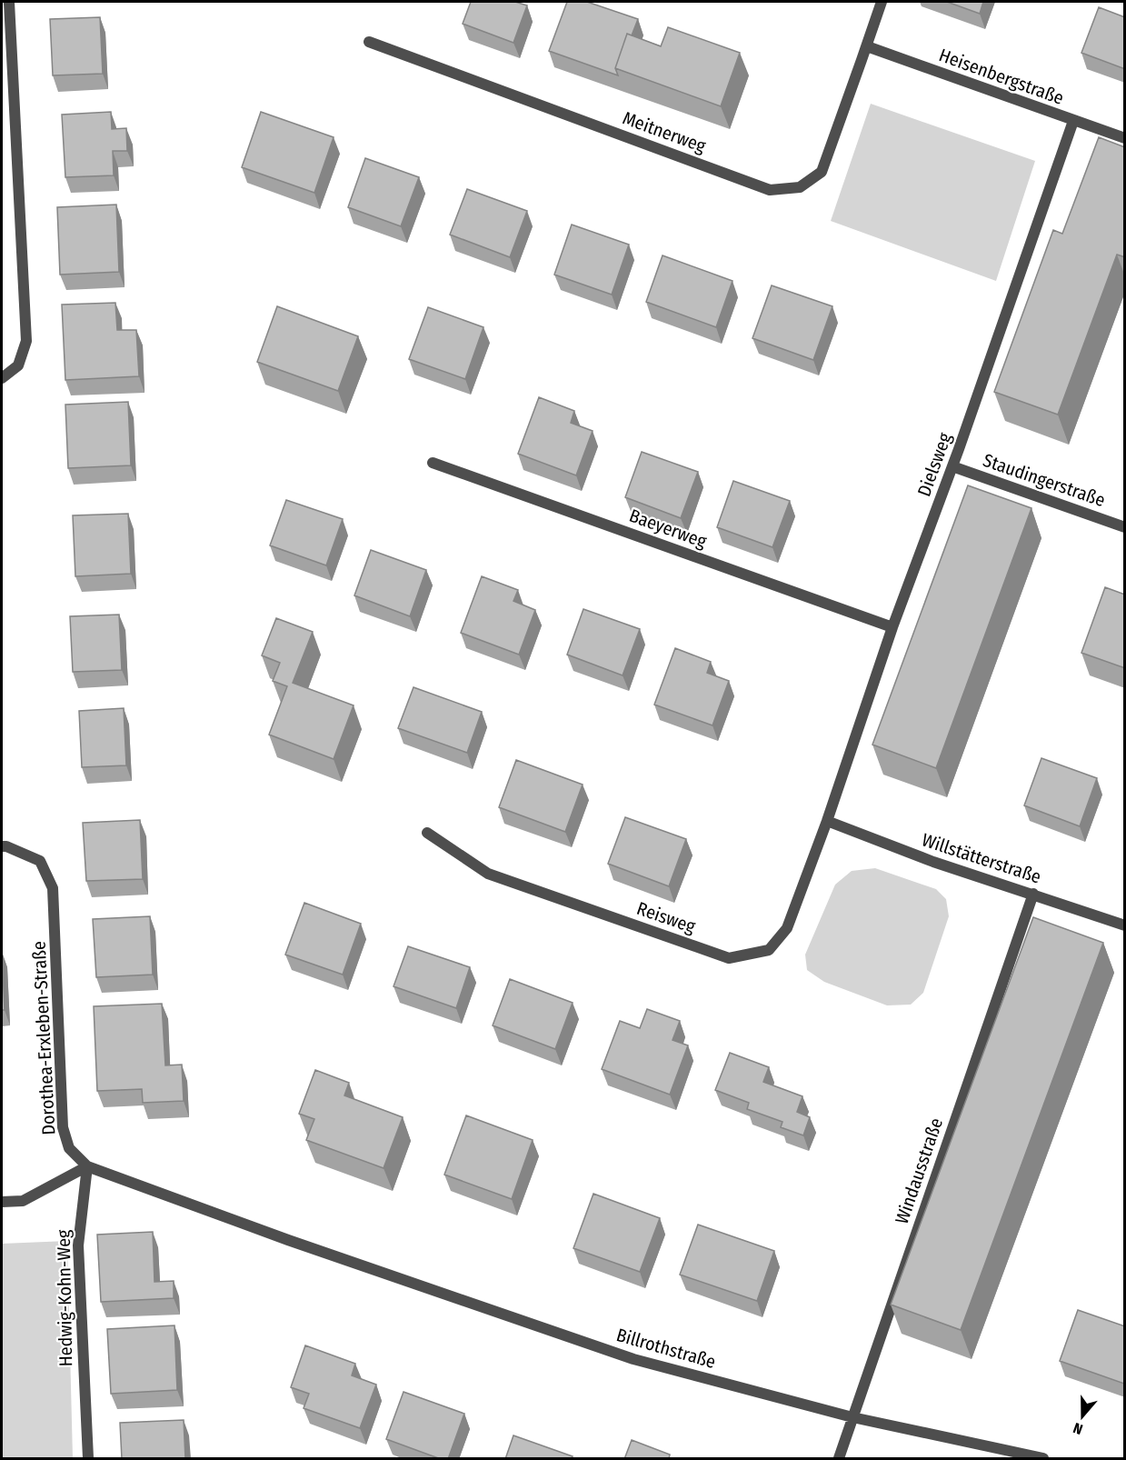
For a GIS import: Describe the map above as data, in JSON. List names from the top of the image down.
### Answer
{
  "streets": {
    "street": [
      "Heisenbergstraße",
      "Meitnerweg",
      "Dielsweg",
      "Staudingerstraße",
      "Baeyerweg",
      "Willstätterstraße",
      "Reisweg",
      "Dorothea-Erxleben-Straße",
      "Windausstraße",
      "Hedwig-Kohn-Weg",
      "Billrothstraße"
    ]
  },
  "crossings": [
    ["Heisenbergstraße", "Meitnerweg"],
    ["Heisenbergstraße", "Dielsweg"],
    ["Dielsweg", "Staudingerstraße"],
    ["Dielsweg", "Baeyerweg"],
    ["Dielsweg", "Willstätterstraße"],
    ["Dielsweg", "Reisweg"],
    ["Willstätterstraße", "Reisweg"],
    ["Willstätterstraße", "Windausstraße"],
    ["Dorothea-Erxleben-Straße", "Hedwig-Kohn-Weg"],
    ["Dorothea-Erxleben-Straße", "Billrothstraße"],
    ["Windausstraße", "Billrothstraße"]
  ],
  "north": "bottom"
}
